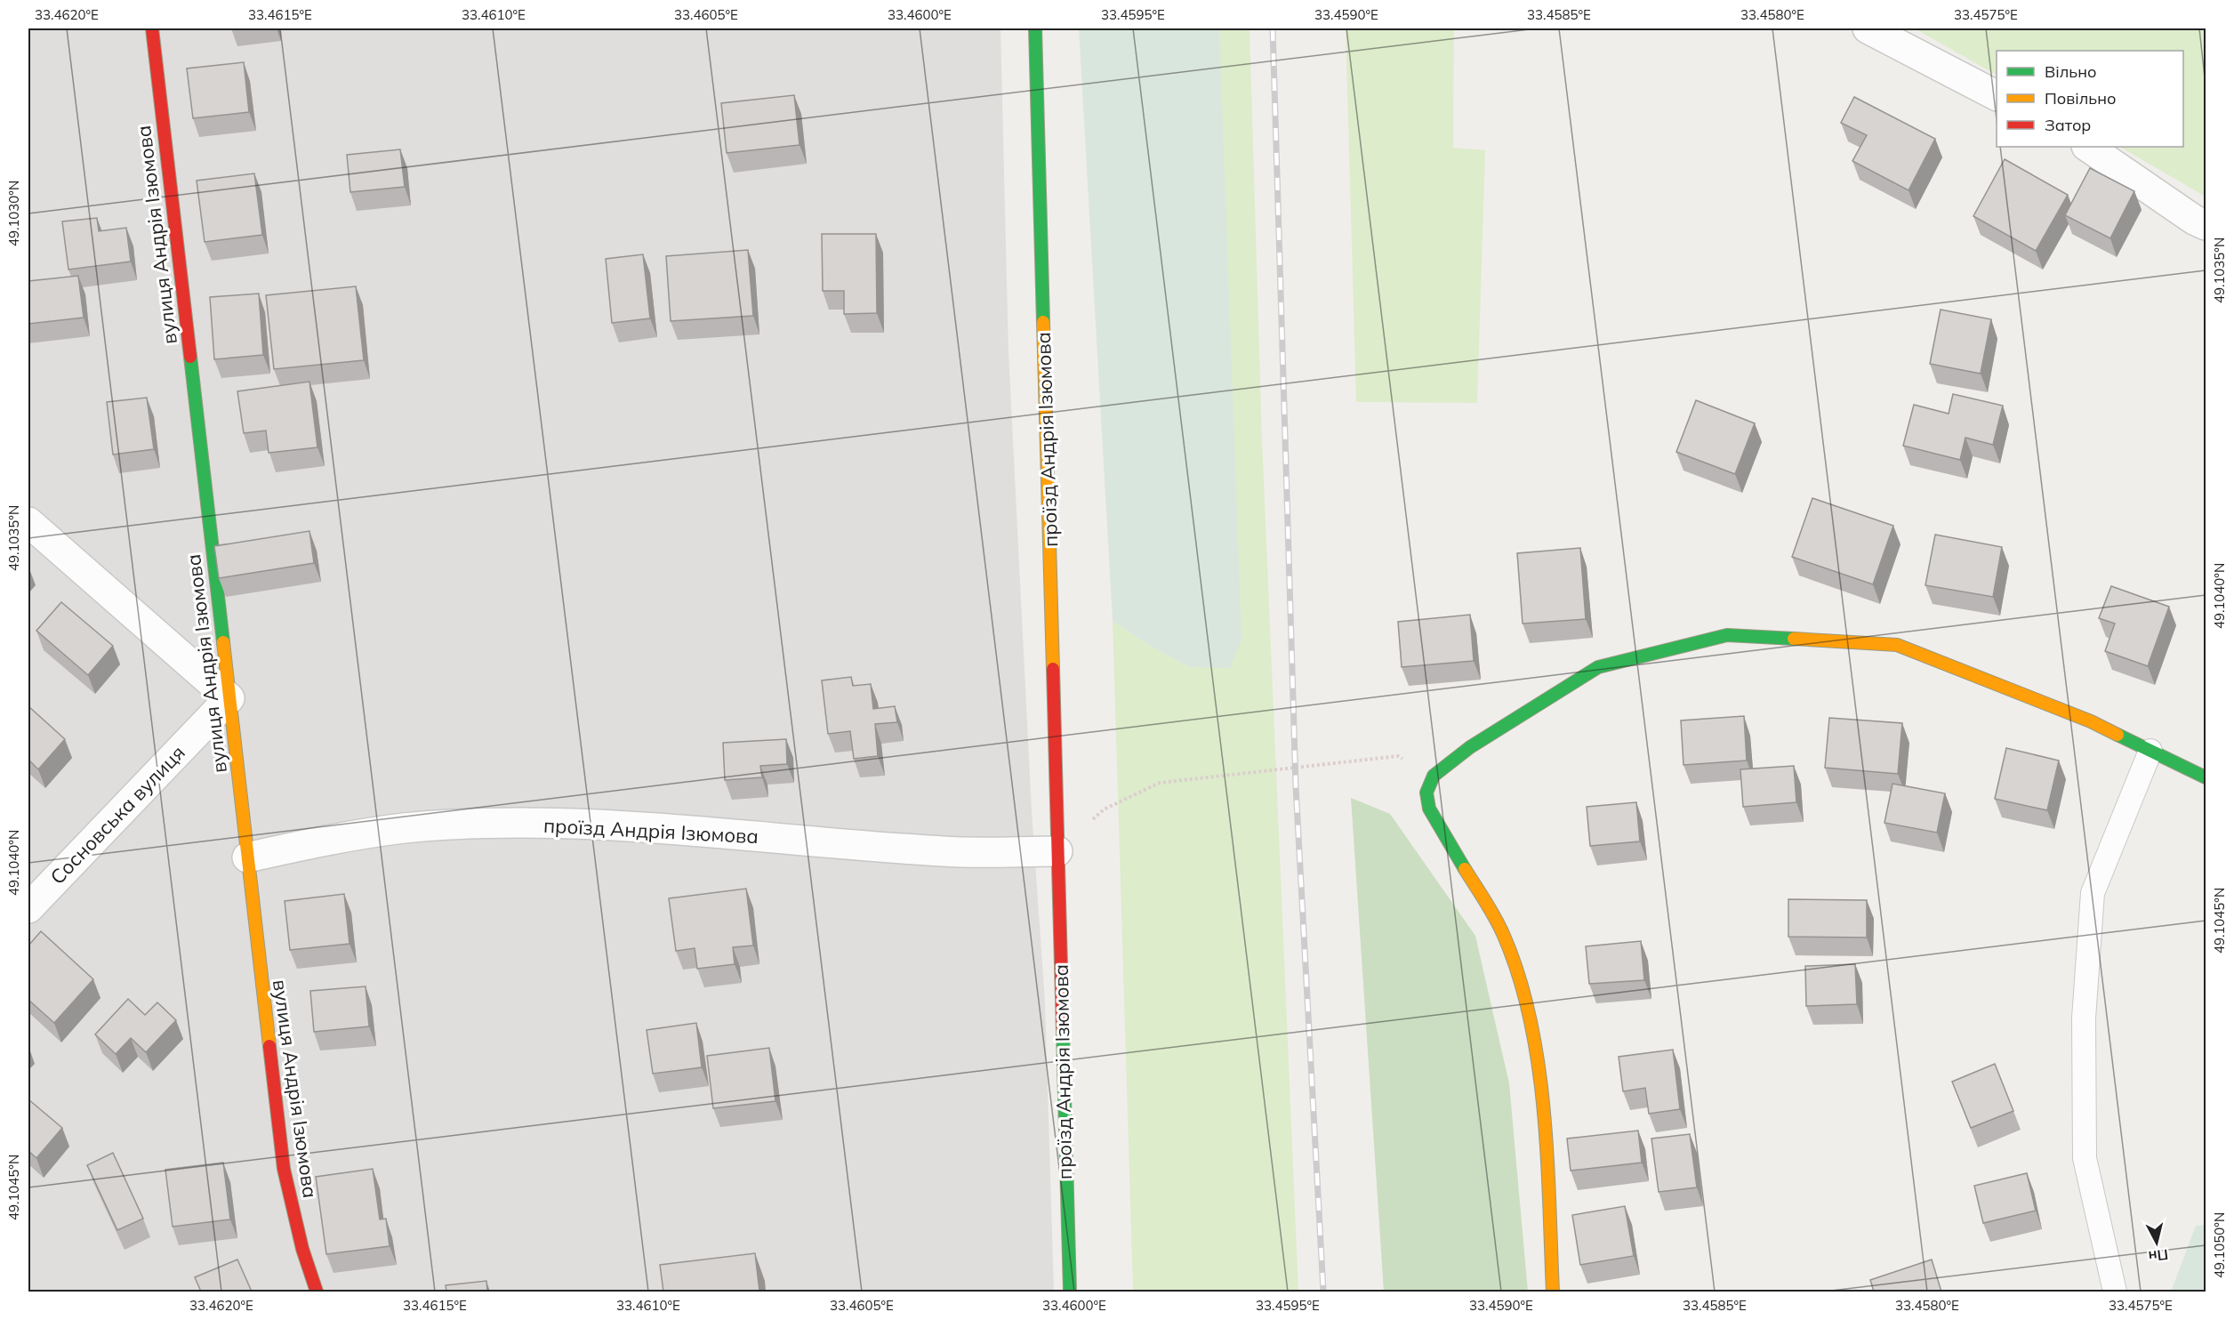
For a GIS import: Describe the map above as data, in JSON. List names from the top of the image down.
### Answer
{
  "streets": {
    "street": ["вулиця Андрія Ізюмова", "проїзд Андрія Ізюмова", "Сосновська вулиця"]
  },
  "crossings": [
    ["вулиця Андрія Ізюмова", "проїзд Андрія Ізюмова"],
    ["вулиця Андрія Ізюмова", "Сосновська вулиця"]
  ],
  "legend": ["Вільно", "Повільно", "Затор"],
  "north": "bottom",
  "coordinates": [
    "33.4620°E",
    "33.4615°E",
    "33.4610°E",
    "33.4605°E",
    "33.4600°E",
    "33.4595°E",
    "33.4590°E",
    "33.4585°E",
    "33.4580°E",
    "33.4575°E",
    "49.1030°N",
    "49.1035°N",
    "49.1040°N",
    "49.1045°N",
    "49.1050°N"
  ]
}
